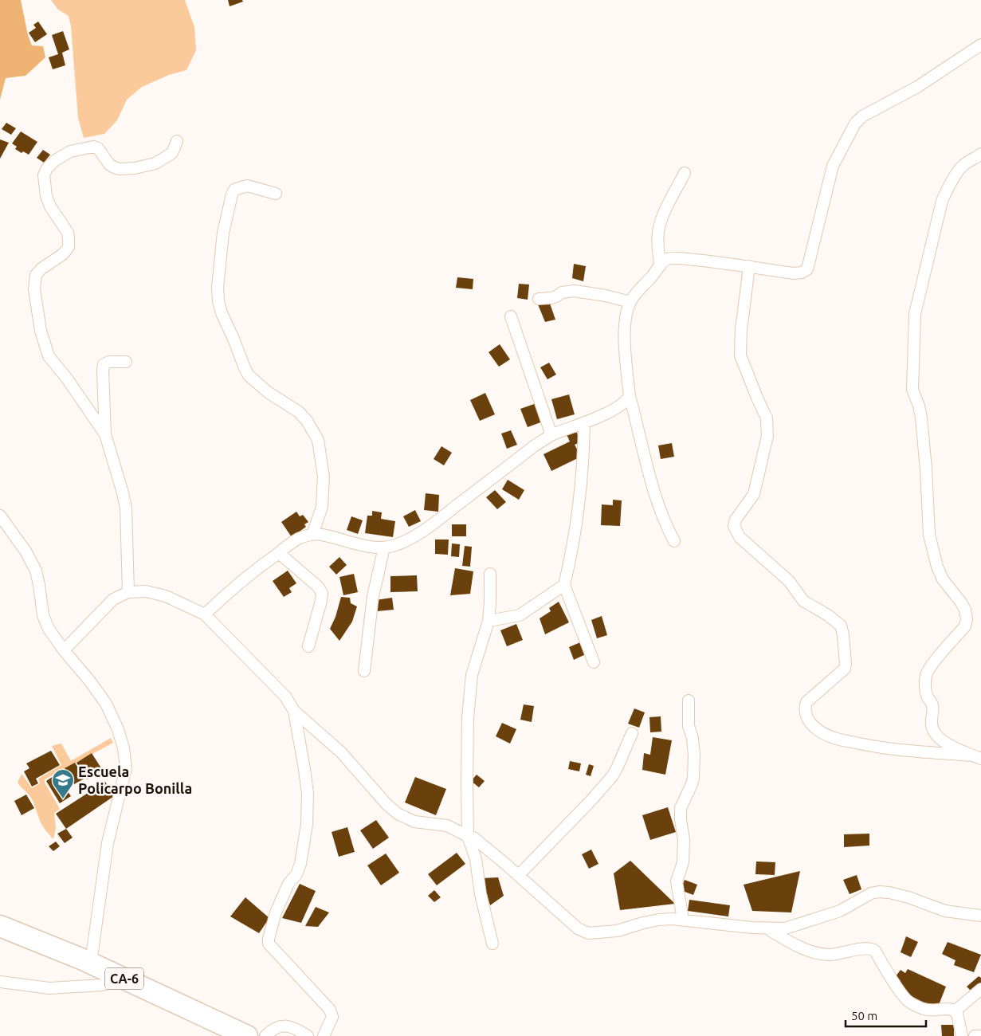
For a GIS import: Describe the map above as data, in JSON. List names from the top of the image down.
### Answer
{
  "streets": {
    "highway": ["CA-6"]
  },
  "places": {
    "school or university": ["Escuela Policarpo Bonilla"]
  },
  "scale_bar": "50 m"
}
